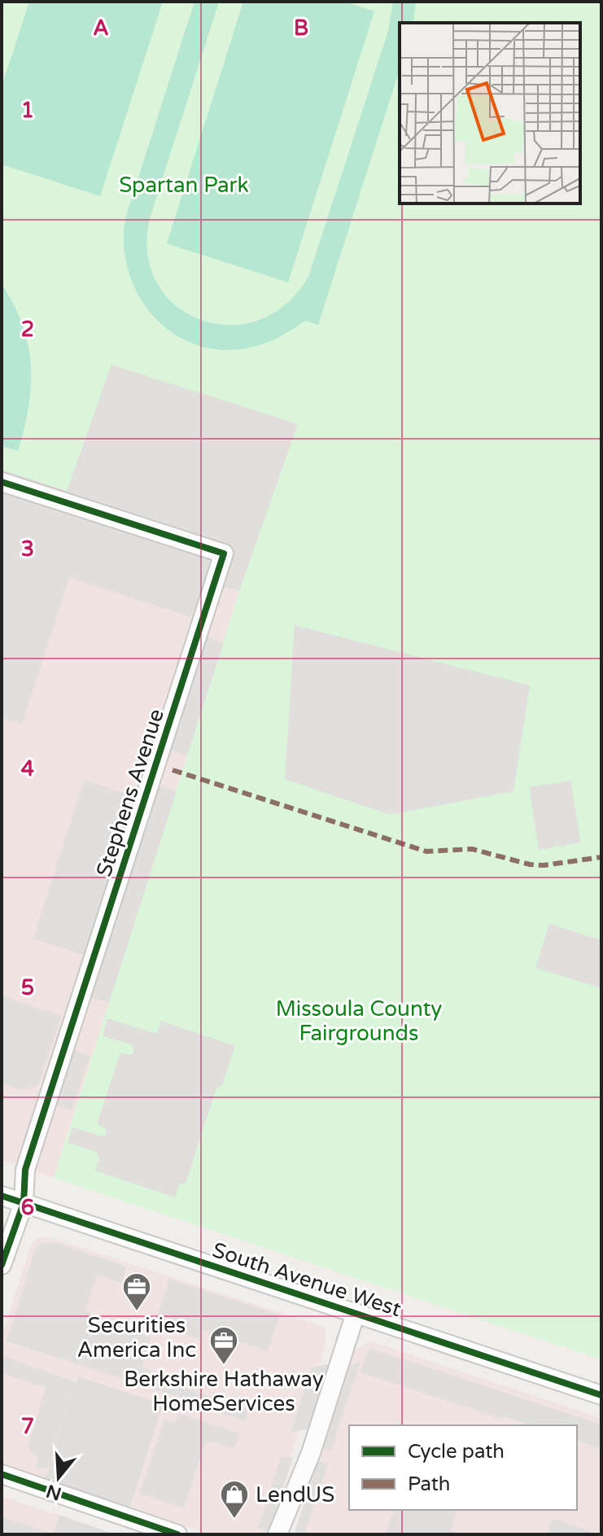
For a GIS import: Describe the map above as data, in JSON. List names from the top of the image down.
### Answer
{
  "streets": {
    "street": ["Stephens Avenue", "South Avenue West"]
  },
  "crossings": [
    ["Stephens Avenue", "South Avenue West"]
  ],
  "parks": ["Spartan Park", "Missoula County Fairgrounds"],
  "places": {
    "office": ["Securities America Inc", "Berkshire Hathaway HomeServices"],
    "shop": ["LendUS"]
  },
  "legend": ["Cycle path", "Path"],
  "north": "bottom",
  "grid": {
    "columns": ["A", "B"],
    "rows": [
      "1",
      "2",
      "3",
      "4",
      "5",
      "6",
      "7"
    ]
  }
}
